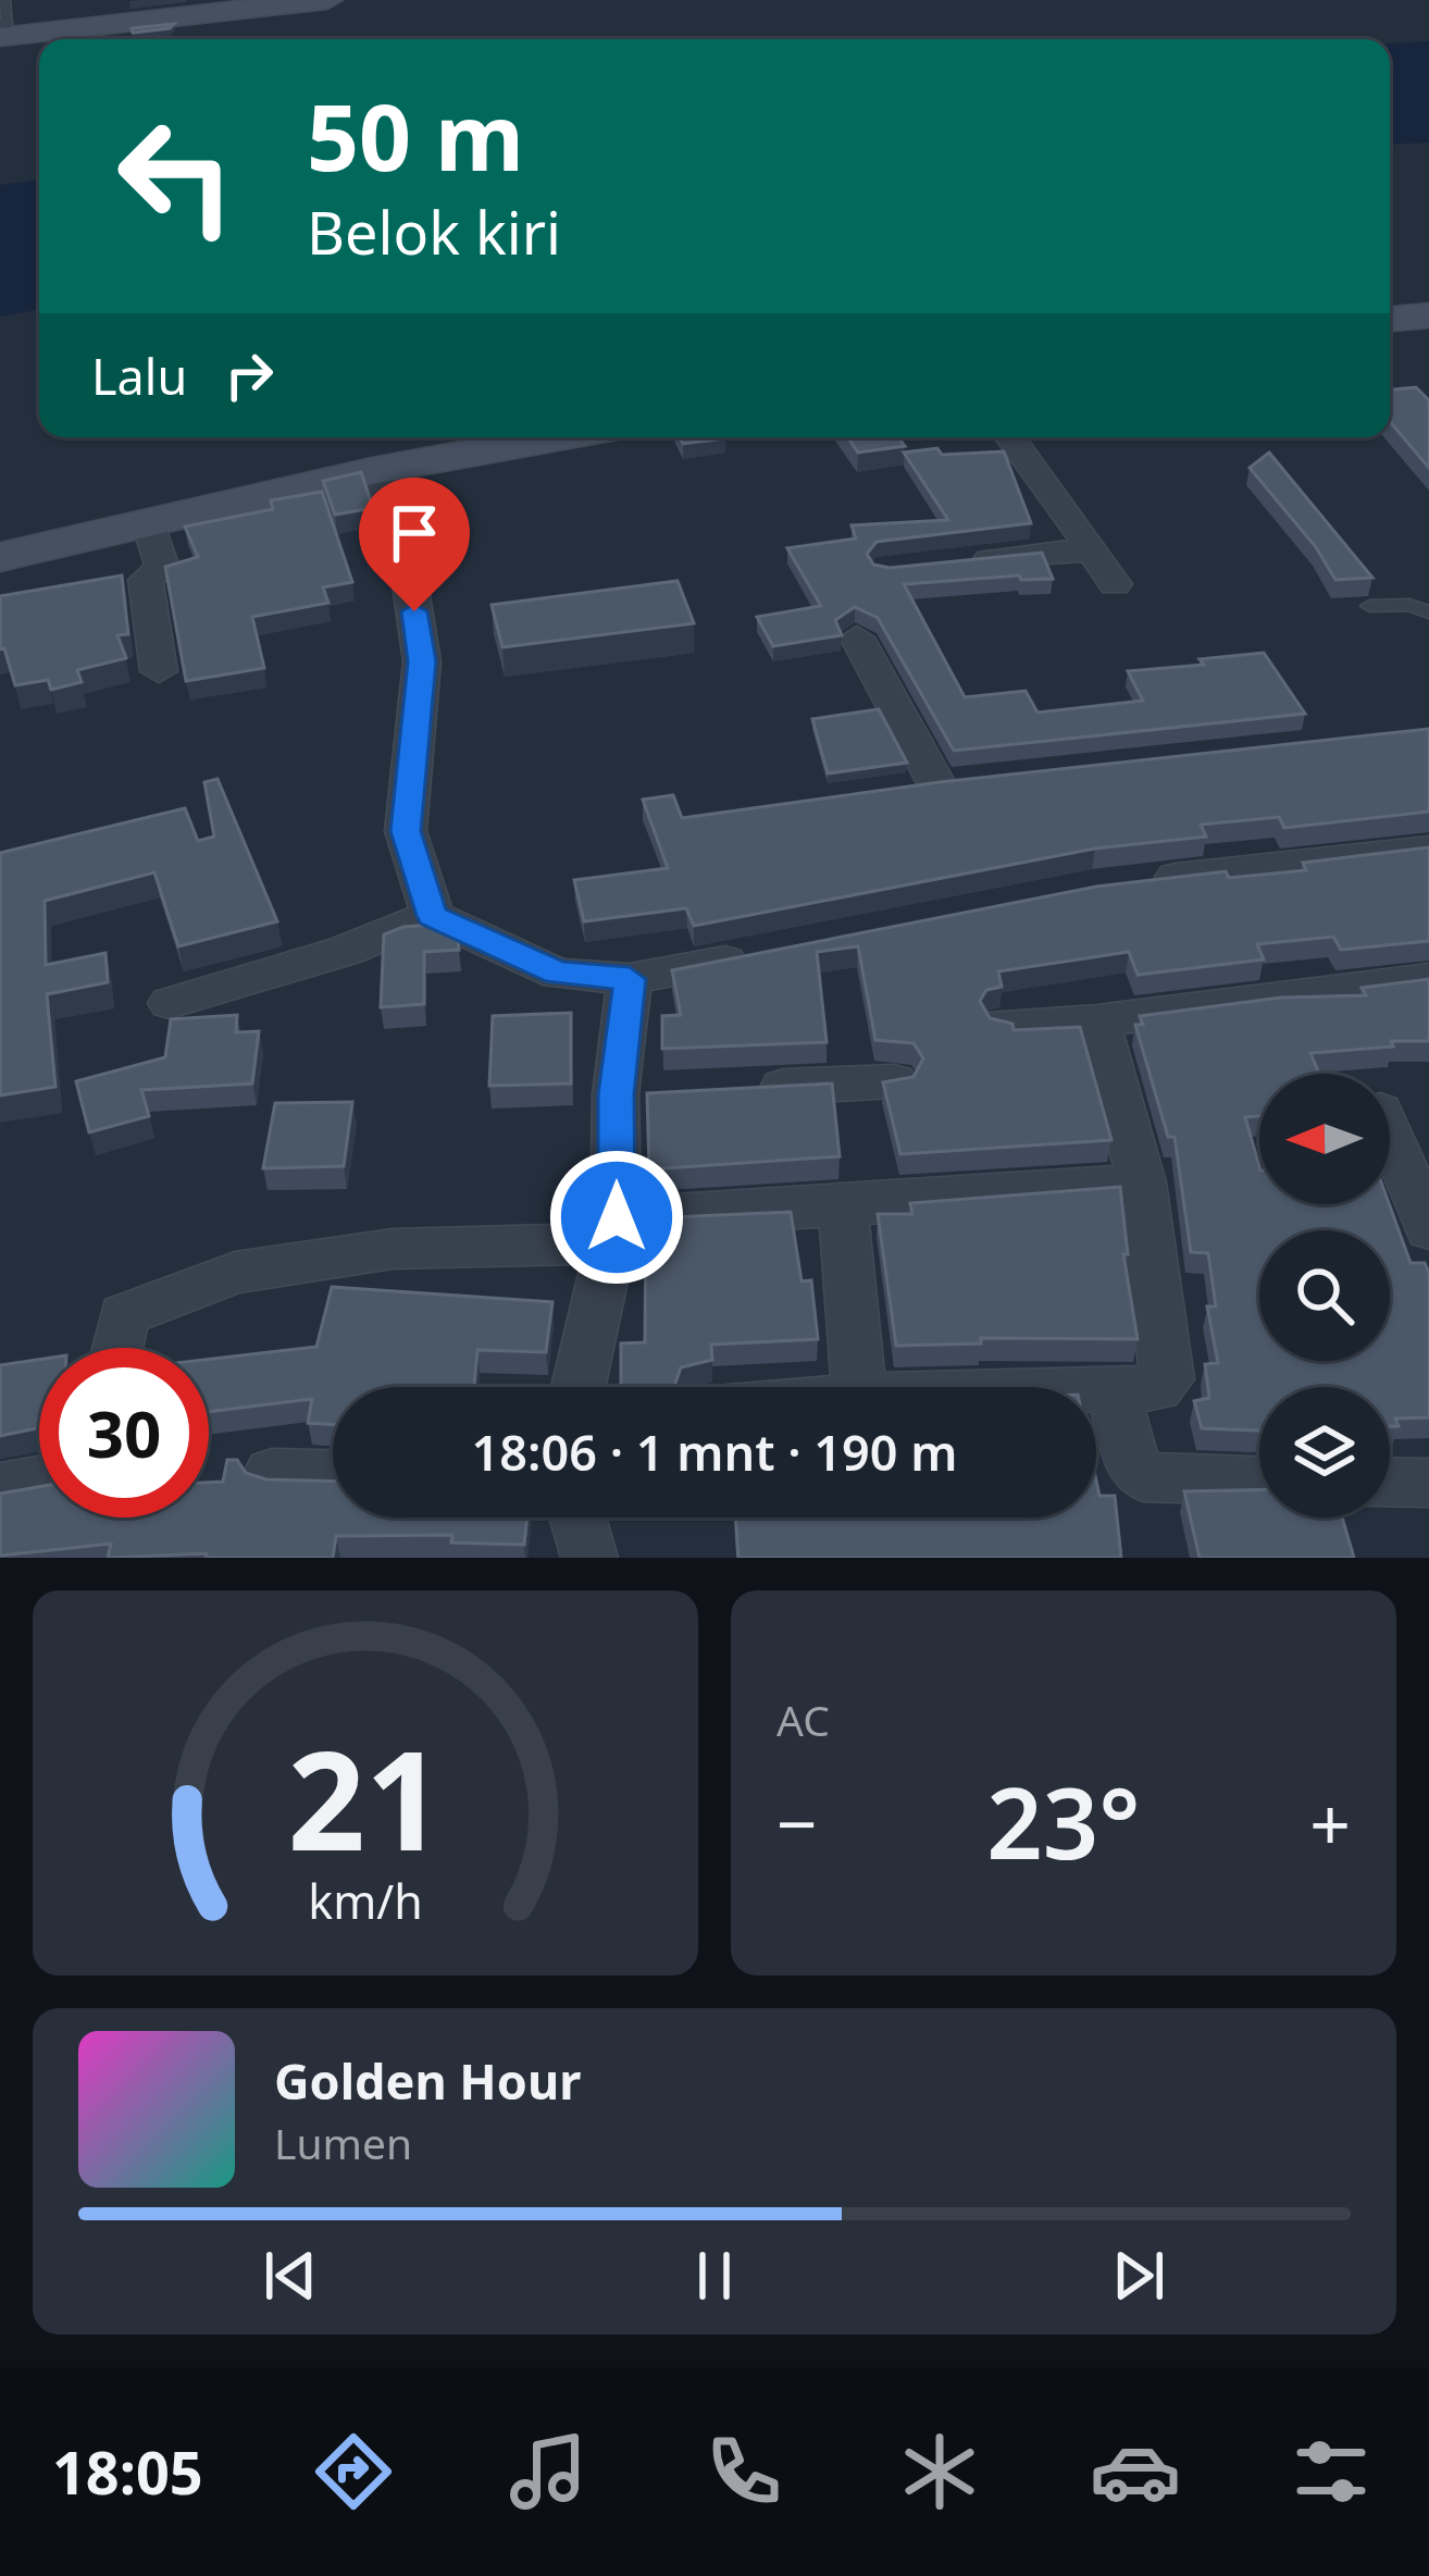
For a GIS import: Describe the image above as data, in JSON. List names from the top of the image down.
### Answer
{
  "north": "left",
  "page": {
    "turn": ["50 m", "Belok kiri"],
    "then": "Lalu",
    "limit": "30",
    "trip": "18:06 · 1 mnt · 190 m",
    "tile": "AC",
    "heat": ["−", "23°", "+"],
    "song": ["Golden Hour", "Lumen"],
    "tabs": "18:05",
    "gauge": ["21", "km/h"]
  }
}
